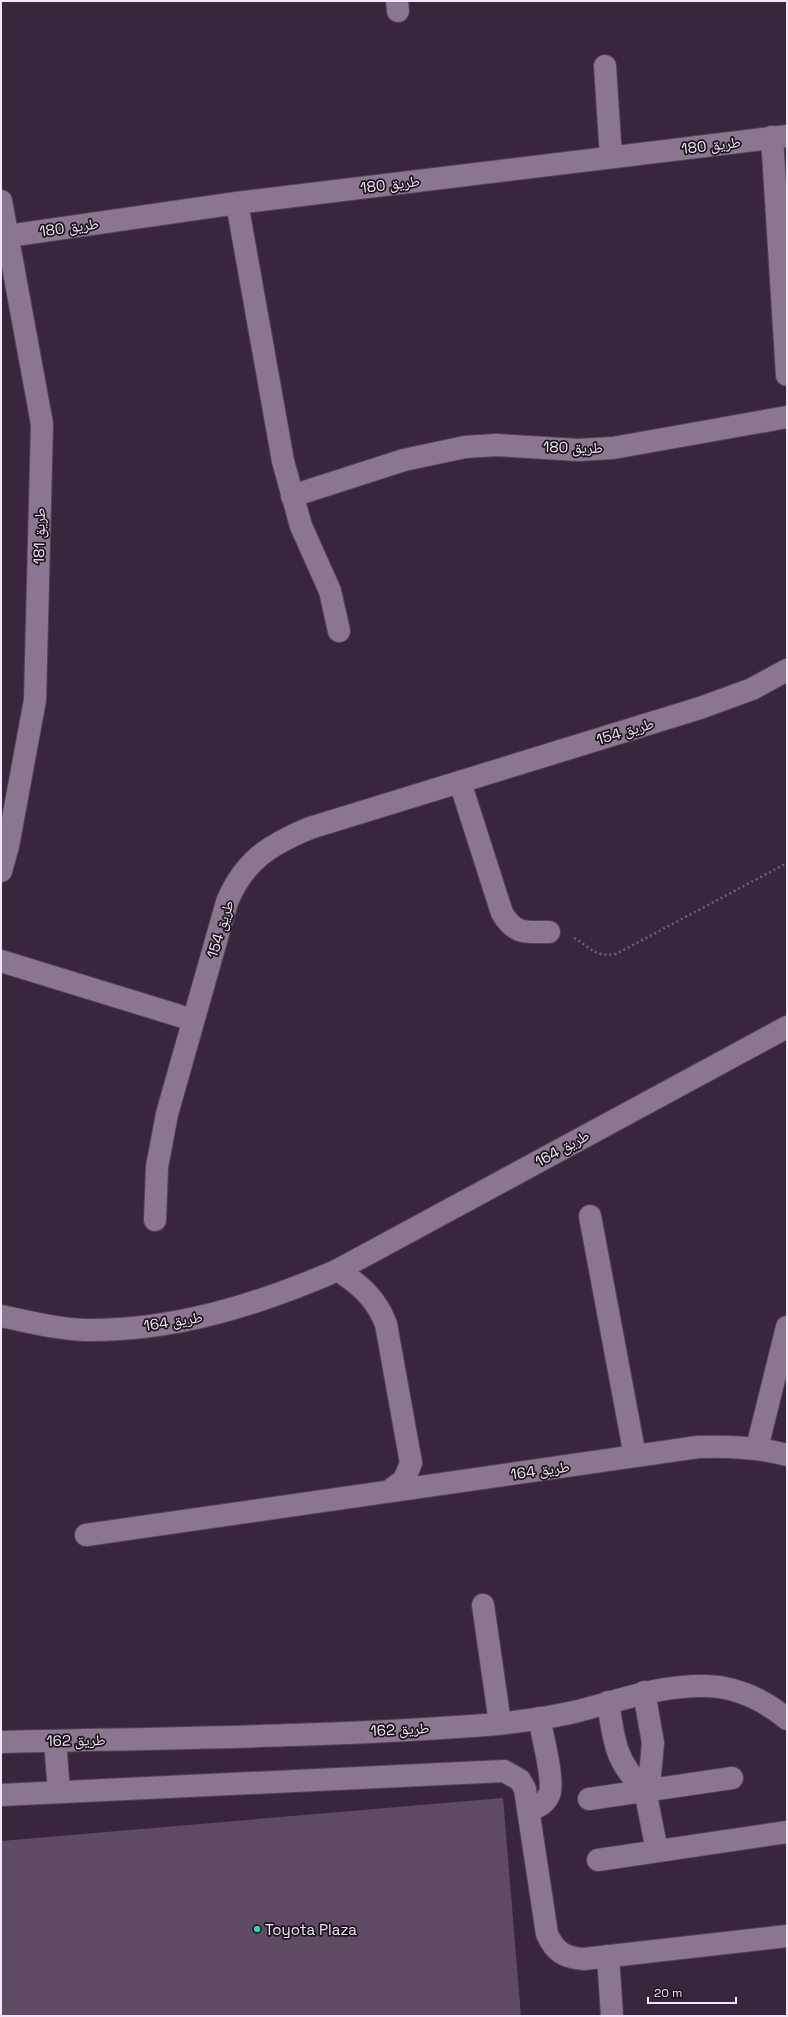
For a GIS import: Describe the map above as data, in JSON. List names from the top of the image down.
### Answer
{
  "streets": {
    "street": [
      "طريق 180",
      "طريق 181",
      "طريق 154",
      "طريق 164",
      "طريق 162"
    ]
  },
  "crossings": [
    ["طريق 180", "طريق 181"]
  ],
  "places": ["Toyota Plaza"],
  "scale_bar": "20 m"
}
